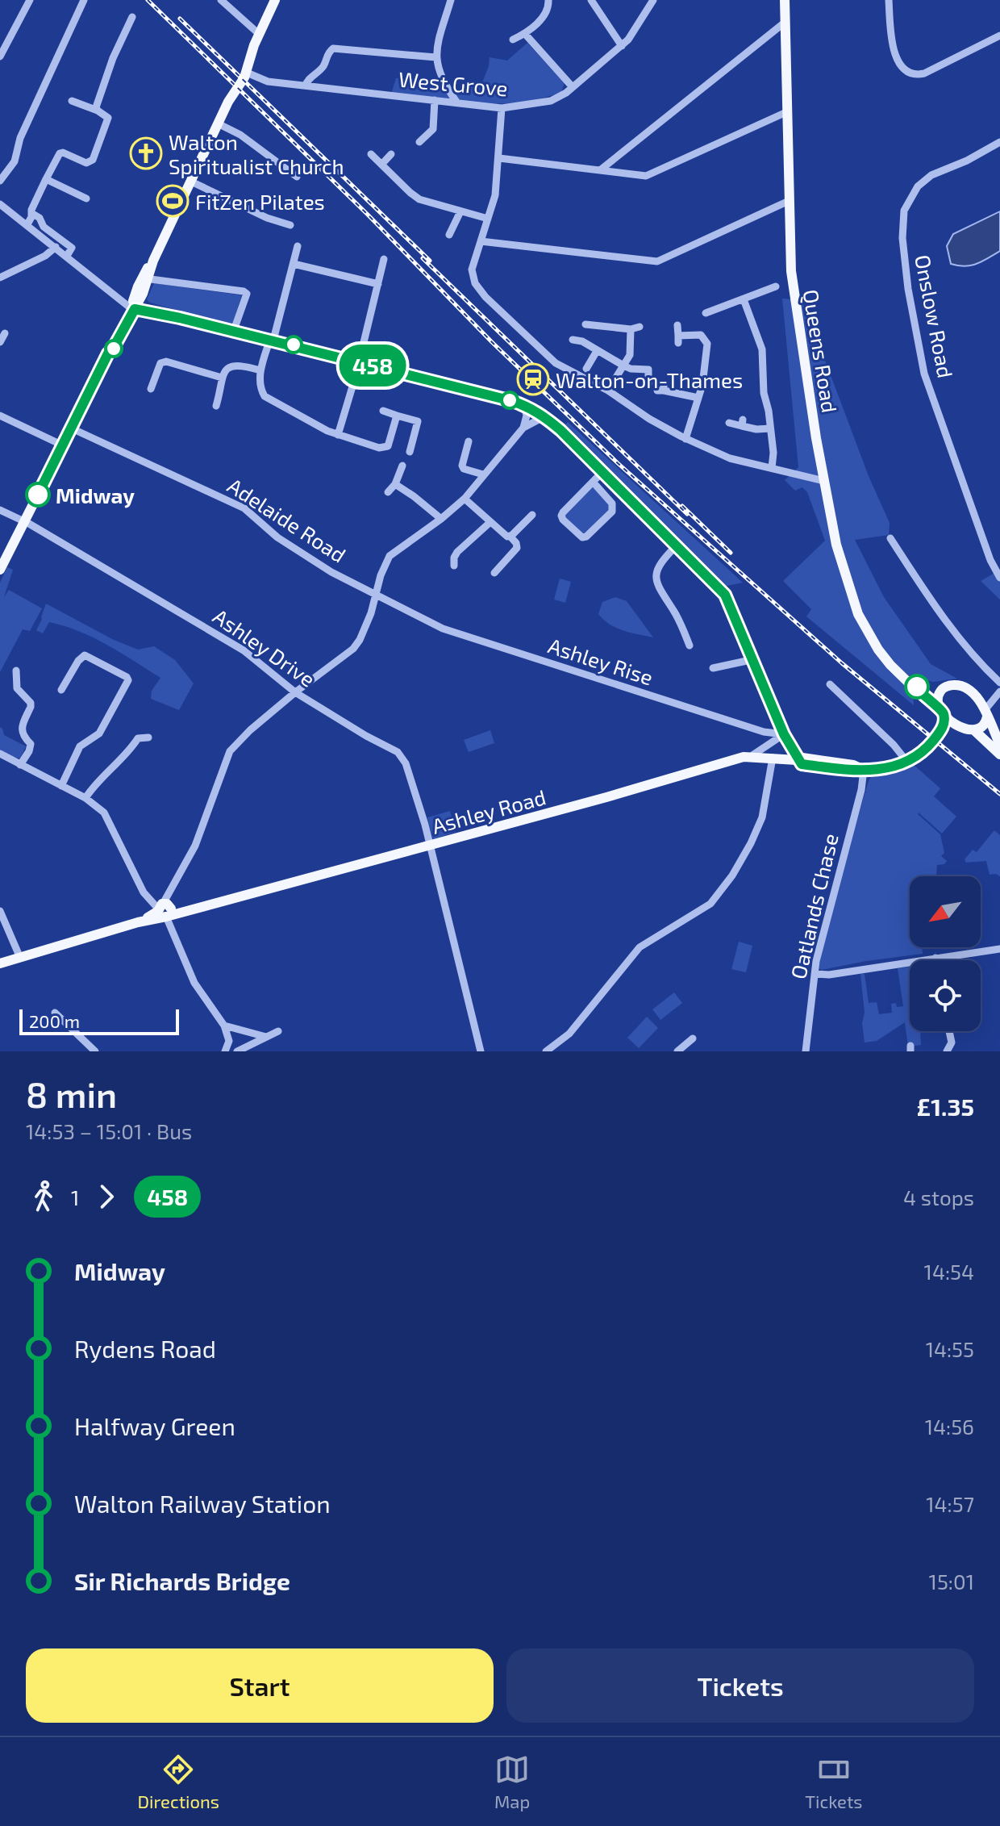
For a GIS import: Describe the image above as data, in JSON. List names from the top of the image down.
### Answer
{
  "streets": {
    "main road": ["Queens Road", "Ashley Road"],
    "street": [
      "West Grove",
      "Onslow Road",
      "Adelaide Road",
      "Ashley Drive",
      "Ashley Rise",
      "Oatlands Chase"
    ]
  },
  "crossings": [
    ["Adelaide Road", "Ashley Rise"],
    ["Ashley Drive", "Ashley Road"],
    ["Ashley Road", "Oatlands Chase"]
  ],
  "places": {
    "church": ["Walton Spiritualist Church"],
    "sports": ["FitZen Pilates"],
    "station": ["Walton-on-Thames"],
    "other": ["Midway"]
  },
  "lines": ["bus line 458"],
  "scale_bar": "200 m",
  "north": "bottom left",
  "page": {
    "on_map": "458",
    "scale": "200 m",
    "heading": ["8 min", "14:53 – 15:01 · Bus", "£1.35"],
    "legs": ["1", "458", "4 stops"],
    "list": [
      {
        "name": "Midway",
        "value": "14:54"
      },
      {
        "name": "Rydens Road",
        "value": "14:55"
      },
      {
        "name": "Halfway Green",
        "value": "14:56"
      },
      {
        "name": "Walton Railway Station",
        "value": "14:57"
      },
      {
        "name": "Sir Richards Bridge",
        "value": "15:01"
      }
    ],
    "buttons": ["Start", "Tickets"],
    "tabs": ["Directions", "Map", "Tickets"]
  }
}
